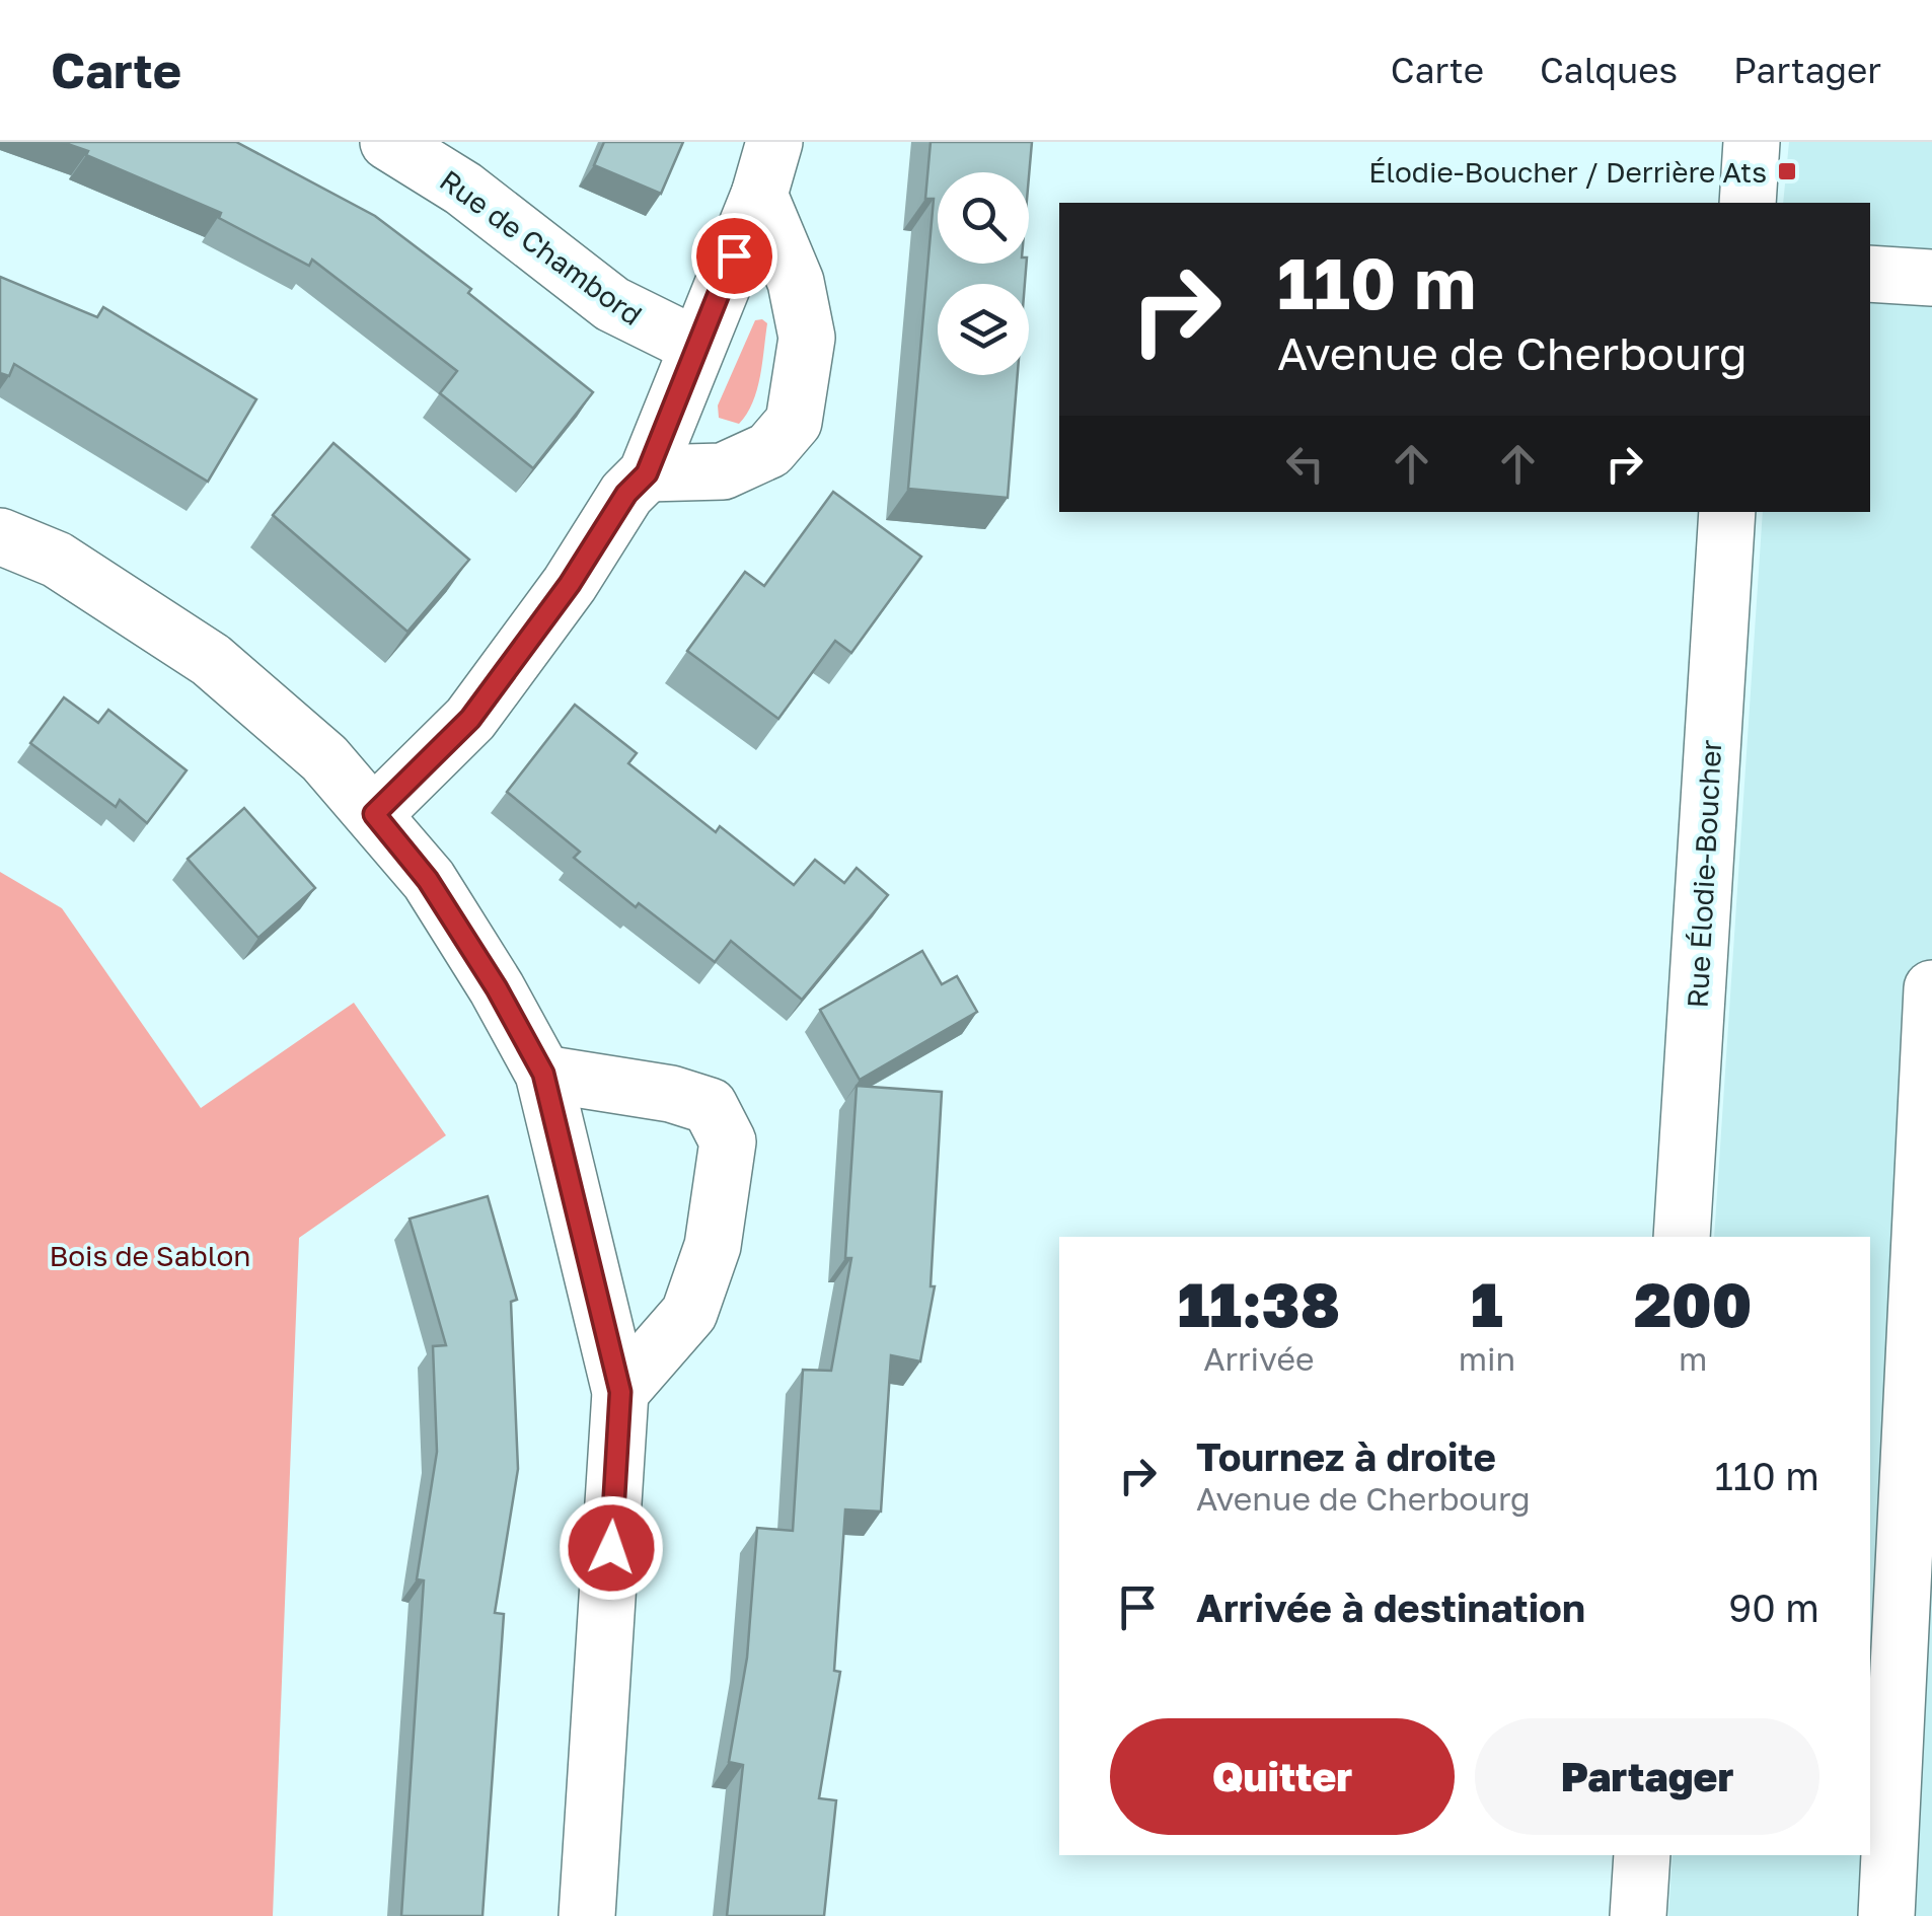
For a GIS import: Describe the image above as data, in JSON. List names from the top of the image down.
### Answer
{
  "streets": {
    "street": ["Rue de Chambord", "Rue Élodie-Boucher"]
  },
  "parks": ["Bois de Sablon"],
  "places": {
    "transit": ["Élodie-Boucher / Derrière Ats"]
  },
  "page": {
    "header": "Carte",
    "nav": ["Carte", "Calques", "Partager"],
    "turn": ["110 m", "Avenue de Cherbourg"],
    "eta": [
      "11:38",
      "Arrivée",
      "1",
      "min",
      "200",
      "m"
    ],
    "list": [
      {
        "name": "Tournez à droite",
        "note": "Avenue de Cherbourg",
        "value": "110 m"
      },
      {
        "name": "Arrivée à destination",
        "value": "90 m"
      }
    ],
    "buttons": ["Quitter", "Partager"]
  }
}
